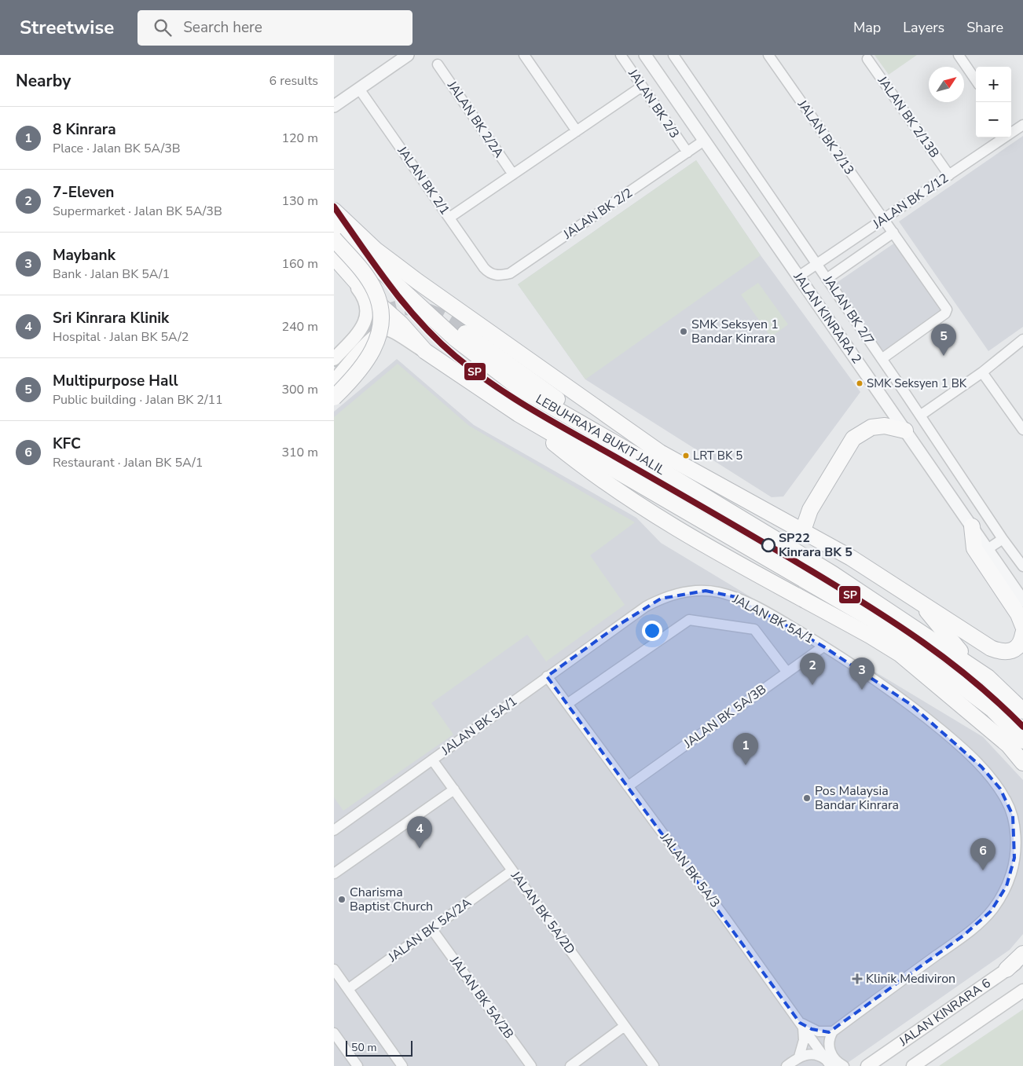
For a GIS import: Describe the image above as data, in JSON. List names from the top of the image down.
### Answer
{
  "streets": {
    "highway": ["LEBUHRAYA BUKIT JALIL"],
    "main road": ["JALAN KINRARA 6"],
    "street": [
      "JALAN BK 2/3",
      "JALAN BK 2/13B",
      "JALAN BK 2/2A",
      "JALAN BK 2/13",
      "JALAN BK 2/1",
      "JALAN BK 2/12",
      "JALAN BK 2/2",
      "JALAN BK 2/7",
      "JALAN KINRARA 2",
      "JALAN BK 5A/1",
      "JALAN BK 5A/3B",
      "JALAN BK 5A/3",
      "JALAN BK 5A/2D",
      "JALAN BK 5A/2A",
      "JALAN BK 5A/2B"
    ]
  },
  "crossings": [
    ["JALAN BK 2/3", "JALAN BK 2/2"],
    ["JALAN BK 2/13B", "JALAN BK 2/12"],
    ["JALAN BK 2/13", "JALAN BK 2/12"],
    ["JALAN BK 2/13", "JALAN BK 2/7"],
    ["JALAN BK 2/1", "JALAN BK 2/2"],
    ["JALAN BK 2/12", "JALAN BK 2/7"],
    ["JALAN BK 2/12", "JALAN KINRARA 2"],
    ["JALAN BK 2/2", "JALAN KINRARA 2"],
    ["JALAN BK 5A/1", "JALAN BK 5A/3B"],
    ["JALAN BK 5A/1", "JALAN BK 5A/3"],
    ["JALAN BK 5A/1", "JALAN BK 5A/2D"],
    ["JALAN BK 5A/3B", "JALAN BK 5A/3"],
    ["JALAN BK 5A/2D", "JALAN BK 5A/2A"],
    ["JALAN BK 5A/2A", "JALAN BK 5A/2B"]
  ],
  "places": {
    "other": [
      "SMK Seksyen 1 Bandar Kinrara",
      "SMK Seksyen 1 BK",
      "LRT BK 5",
      "SP22 Kinrara BK 5",
      "Pos Malaysia Bandar Kinrara",
      "Charisma Baptist Church"
    ],
    "health": ["Klinik Mediviron"]
  },
  "lines": ["transit line SP"],
  "scale_bar": "50 m",
  "north": "top right",
  "page": {
    "header": "Streetwise",
    "search": "Search here",
    "nav": ["Map", "Layers", "Share"],
    "heading": ["Nearby", "6 results"],
    "map_buttons": ["+", "−"],
    "list": [
      {
        "mark": "1",
        "name": "8 Kinrara",
        "note": "Place · Jalan BK 5A/3B",
        "value": "120 m"
      },
      {
        "mark": "2",
        "name": "7-Eleven",
        "note": "Supermarket · Jalan BK 5A/3B",
        "value": "130 m"
      },
      {
        "mark": "3",
        "name": "Maybank",
        "note": "Bank · Jalan BK 5A/1",
        "value": "160 m"
      },
      {
        "mark": "4",
        "name": "Sri Kinrara Klinik",
        "note": "Hospital · Jalan BK 5A/2",
        "value": "240 m"
      },
      {
        "mark": "5",
        "name": "Multipurpose Hall",
        "note": "Public building · Jalan BK 2/11",
        "value": "300 m"
      },
      {
        "mark": "6",
        "name": "KFC",
        "note": "Restaurant · Jalan BK 5A/1",
        "value": "310 m"
      }
    ],
    "pins": [
      "5",
      "2",
      "3",
      "1",
      "4",
      "6"
    ],
    "scale": "50 m"
  }
}
